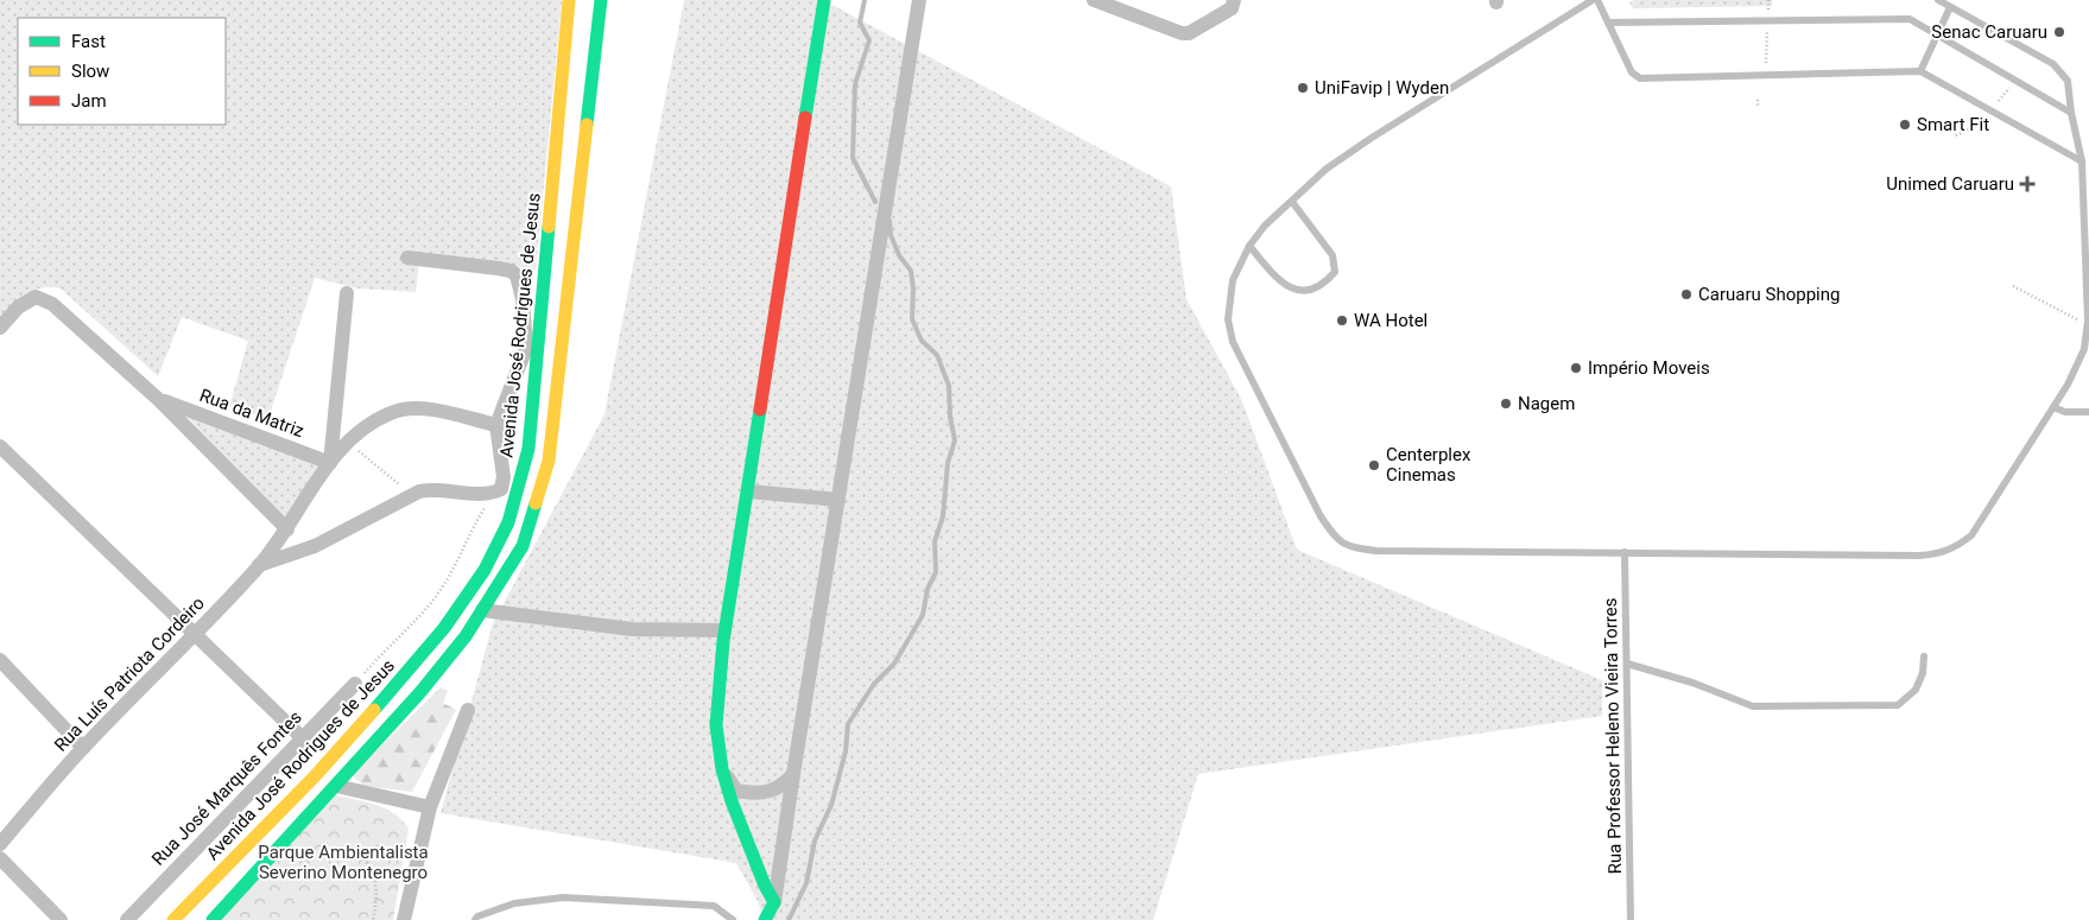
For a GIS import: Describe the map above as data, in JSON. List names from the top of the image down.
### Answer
{
  "streets": {
    "main road": ["Avenida José Rodrigues de Jesus"],
    "street": ["Rua da Matriz", "Rua Luís Patriota Cordeiro", "Rua José Marquês Fontes"],
    "lane": ["Rua Professor Heleno Vieira Torres"]
  },
  "crossings": [
    ["Rua da Matriz", "Rua Luís Patriota Cordeiro"]
  ],
  "parks": ["Parque Ambientalista Severino Montenegro"],
  "places": {
    "other": [
      "Senac Caruaru",
      "UniFavip | Wyden",
      "Smart Fit",
      "Caruaru Shopping",
      "WA Hotel",
      "Império Moveis",
      "Nagem",
      "Centerplex Cinemas"
    ],
    "health": ["Unimed Caruaru"]
  },
  "legend": ["Fast", "Slow", "Jam"]
}
